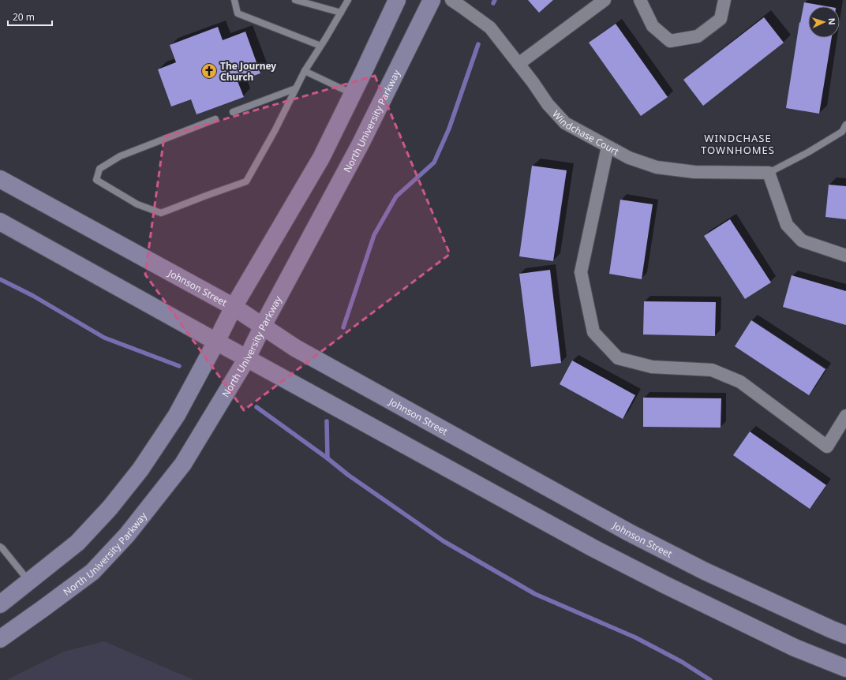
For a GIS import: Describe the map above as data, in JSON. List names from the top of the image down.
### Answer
{
  "streets": {
    "main road": ["North University Parkway", "Johnson Street"],
    "street": ["Windchase Court"]
  },
  "crossings": [
    ["North University Parkway", "Johnson Street"]
  ],
  "districts": ["WINDCHASE TOWNHOMES"],
  "places": {
    "church": ["The Journey Church"]
  },
  "scale_bar": "20 m",
  "north": "right"
}
